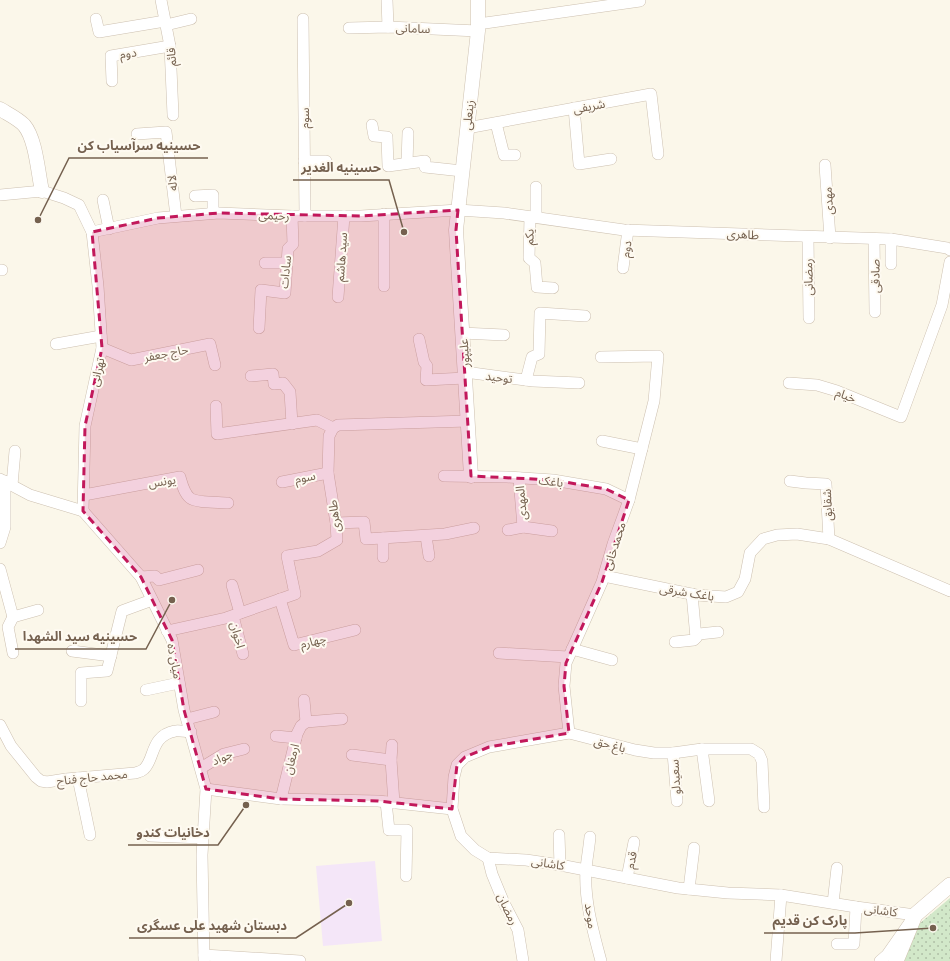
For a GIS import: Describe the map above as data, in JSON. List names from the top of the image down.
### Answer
{
  "streets": {
    "street": [
      "سامانی",
      "دوم",
      "قائم",
      "شریفی",
      "زینعلی",
      "سوم",
      "لاله",
      "مهدی",
      "رحیمی",
      "طاهری",
      "یکم",
      "سید هاشم",
      "سادات",
      "صادقی",
      "رمضانی",
      "حاج جعفر",
      "علیپور",
      "تهرانی",
      "توحید",
      "خیام",
      "یونس",
      "باغک",
      "المهدی",
      "شقایق",
      "محمدخانی",
      "باغک شرقی",
      "اخوان",
      "چهارم",
      "میان ده",
      "باغ حق",
      "جواد",
      "ارمغان",
      "محمد حاج فناح",
      "سعیدلو",
      "قدم",
      "کاشانی",
      "رمضان",
      "موحد"
    ]
  },
  "crossings": [
    ["سامانی", "زینعلی"],
    ["دوم", "قائم"],
    ["دوم", "طاهری"],
    ["شریفی", "زینعلی"],
    ["زینعلی", "رحیمی"],
    ["زینعلی", "طاهری"],
    ["زینعلی", "علیپور"],
    ["سوم", "رحیمی"],
    ["سوم", "طاهری"],
    ["لاله", "رحیمی"],
    ["مهدی", "طاهری"],
    ["رحیمی", "طاهری"],
    ["رحیمی", "سید هاشم"],
    ["رحیمی", "سادات"],
    ["رحیمی", "تهرانی"],
    ["طاهری", "یکم"],
    ["طاهری", "صادقی"],
    ["طاهری", "رمضانی"],
    ["طاهری", "اخوان"],
    ["طاهری", "چهارم"],
    ["طاهری", "میان ده"],
    ["حاج جعفر", "تهرانی"],
    ["علیپور", "توحید"],
    ["علیپور", "باغک"],
    ["تهرانی", "یونس"],
    ["تهرانی", "میان ده"],
    ["باغک", "المهدی"],
    ["باغک", "محمدخانی"],
    ["شقایق", "باغک شرقی"],
    ["محمدخانی", "باغک شرقی"],
    ["محمدخانی", "باغ حق"],
    ["میان ده", "جواد"],
    ["میان ده", "محمد حاج فناح"],
    ["باغ حق", "سعیدلو"],
    ["قدم", "کاشانی"],
    ["کاشانی", "رمضان"],
    ["کاشانی", "موحد"]
  ],
  "places": [
    "حسینیه سرآسیاب کن",
    "حسینیه الغدیر",
    "حسینیه سید الشهدا",
    "دخانیات کندو",
    "دبستان شهید علی عسگری",
    "پارک کن قدیم"
  ]
}
